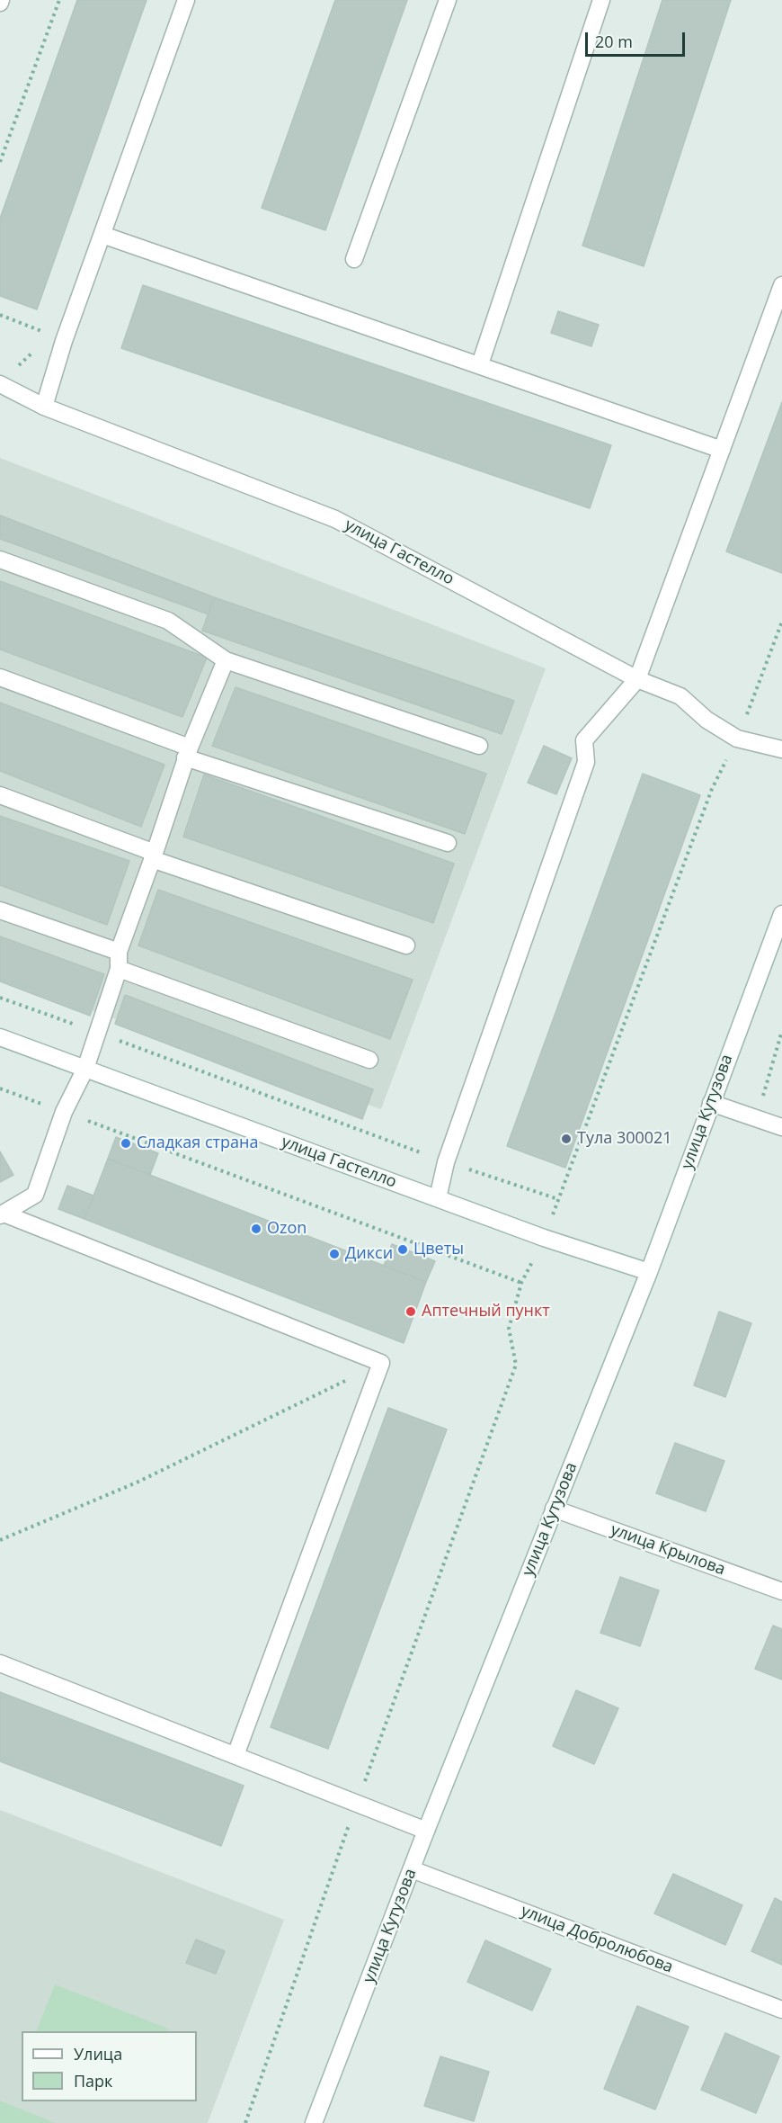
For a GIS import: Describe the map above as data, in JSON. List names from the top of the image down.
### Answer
{
  "streets": {
    "street": [
      "улица Гастелло",
      "улица Кутузова",
      "улица Крылова",
      "улица Добролюбова"
    ]
  },
  "crossings": [
    ["улица Гастелло", "улица Кутузова"],
    ["улица Кутузова", "улица Крылова"],
    ["улица Кутузова", "улица Добролюбова"]
  ],
  "places": [
    "Тула 300021",
    "Сладкая страна",
    "Ozon",
    "Цветы",
    "Дикси",
    "Аптечный пункт"
  ],
  "legend": ["Улица", "Парк"],
  "scale_bar": "20 m"
}
